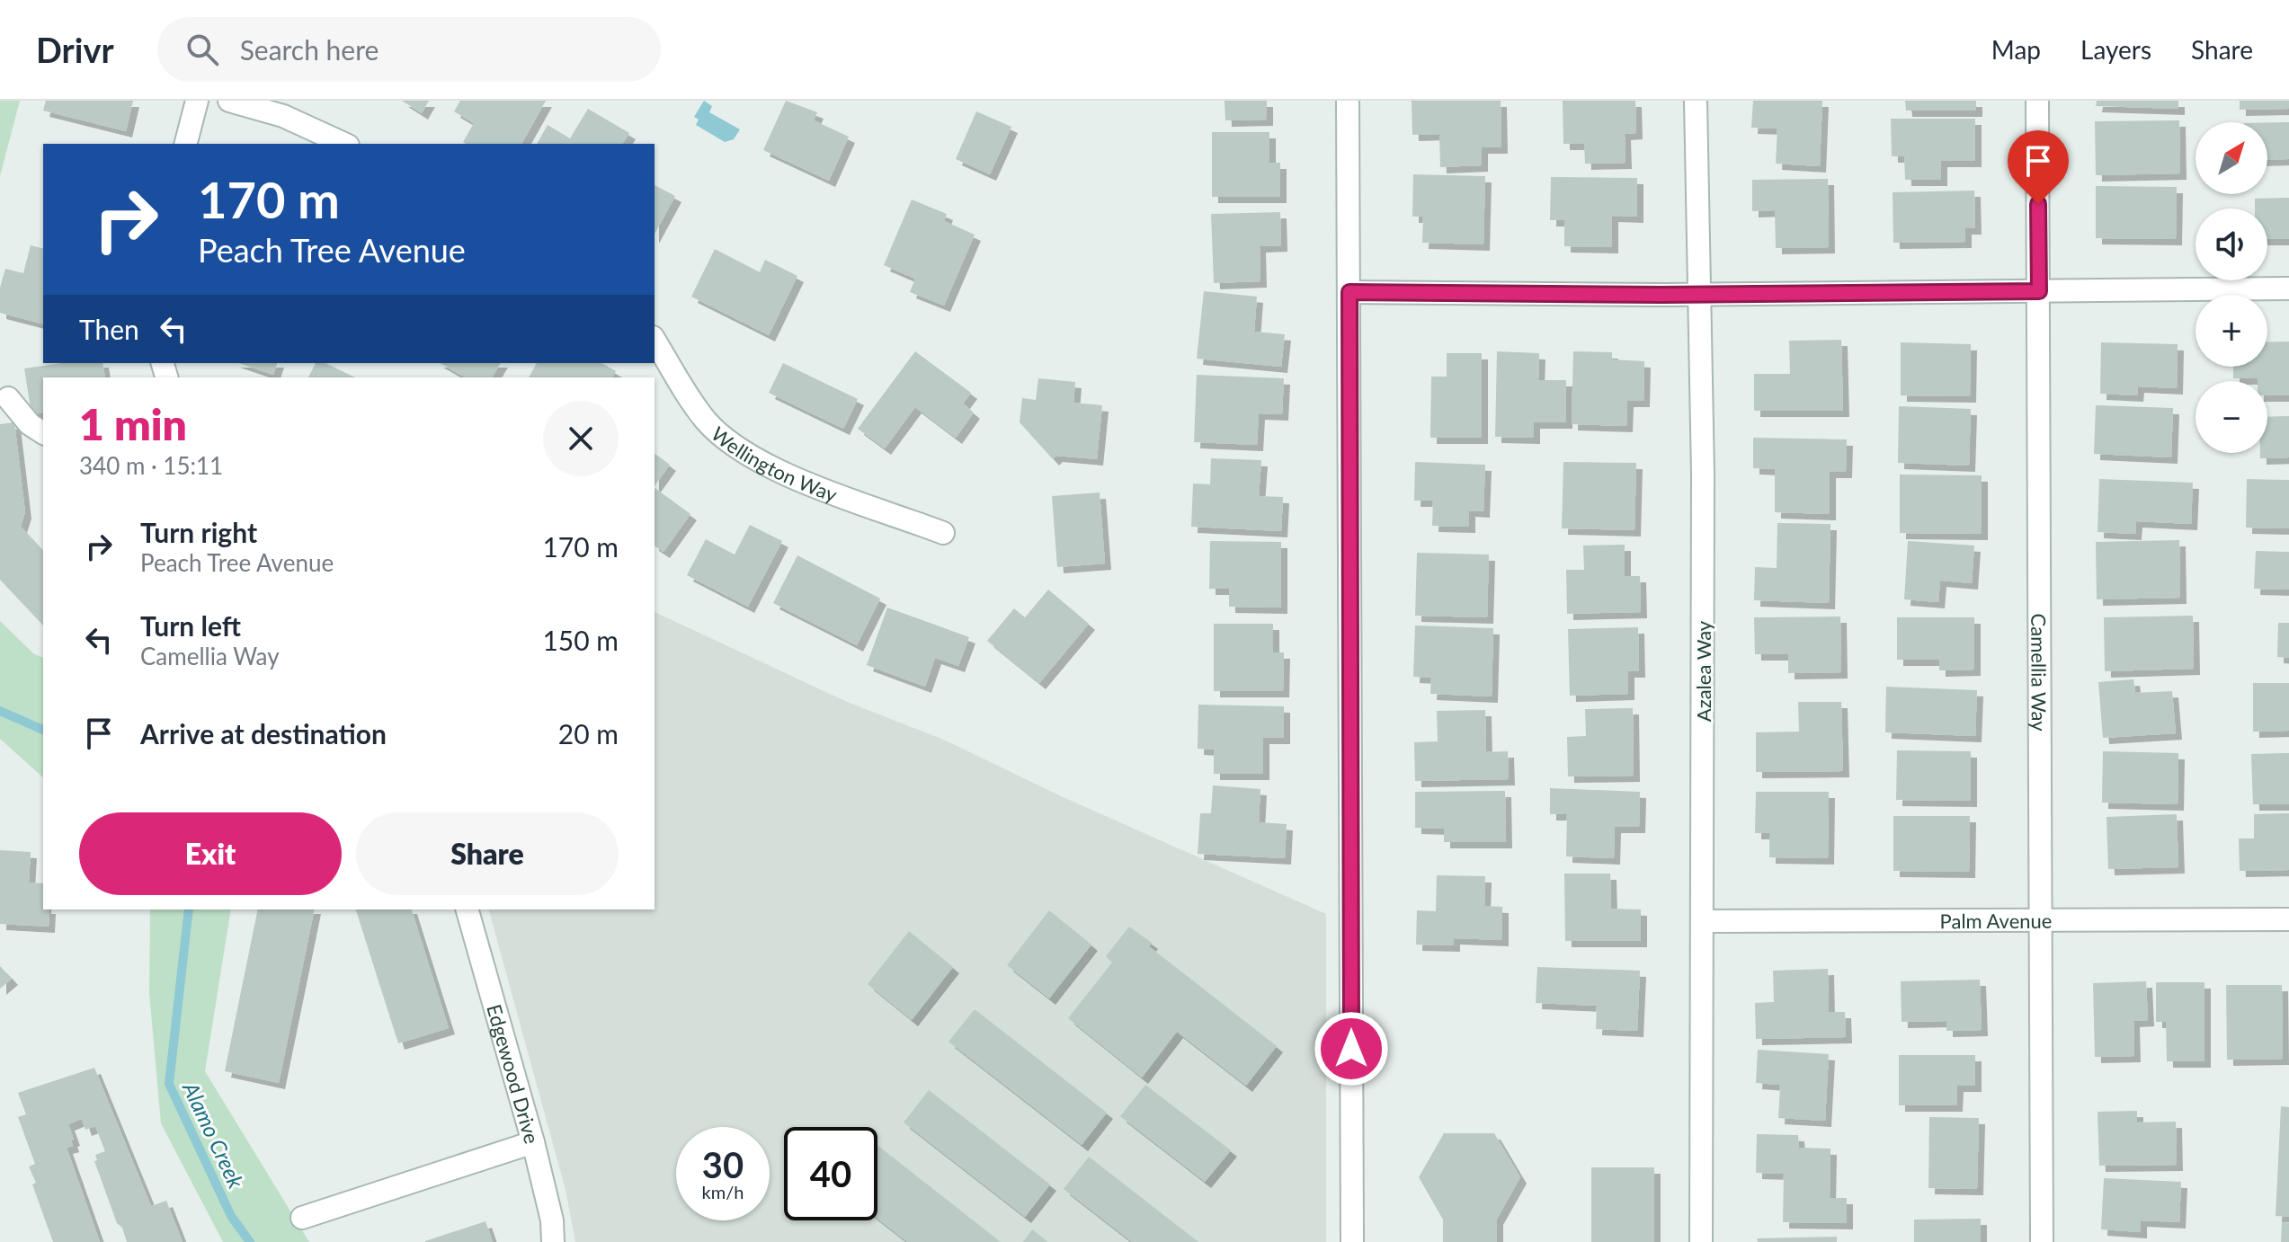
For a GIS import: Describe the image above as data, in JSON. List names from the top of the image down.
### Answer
{
  "streets": {
    "street": [
      "Wellington Way",
      "Azalea Way",
      "Camellia Way",
      "Palm Avenue",
      "Edgewood Drive"
    ]
  },
  "crossings": [
    ["Azalea Way", "Palm Avenue"],
    ["Camellia Way", "Palm Avenue"]
  ],
  "water": ["Alamo Creek"],
  "north": "top right",
  "page": {
    "header": "Drivr",
    "search": "Search here",
    "nav": ["Map", "Layers", "Share"],
    "map_buttons": ["+", "−"],
    "turn": ["170 m", "Peach Tree Avenue"],
    "then": "Then",
    "heading": ["1 min", "340 m · 15:11"],
    "list": [
      {
        "name": "Turn right",
        "note": "Peach Tree Avenue",
        "value": "170 m"
      },
      {
        "name": "Turn left",
        "note": "Camellia Way",
        "value": "150 m"
      },
      {
        "name": "Arrive at destination",
        "value": "20 m"
      }
    ],
    "buttons": ["Exit", "Share"],
    "speed": "30 km/h",
    "limit": "40"
  }
}
